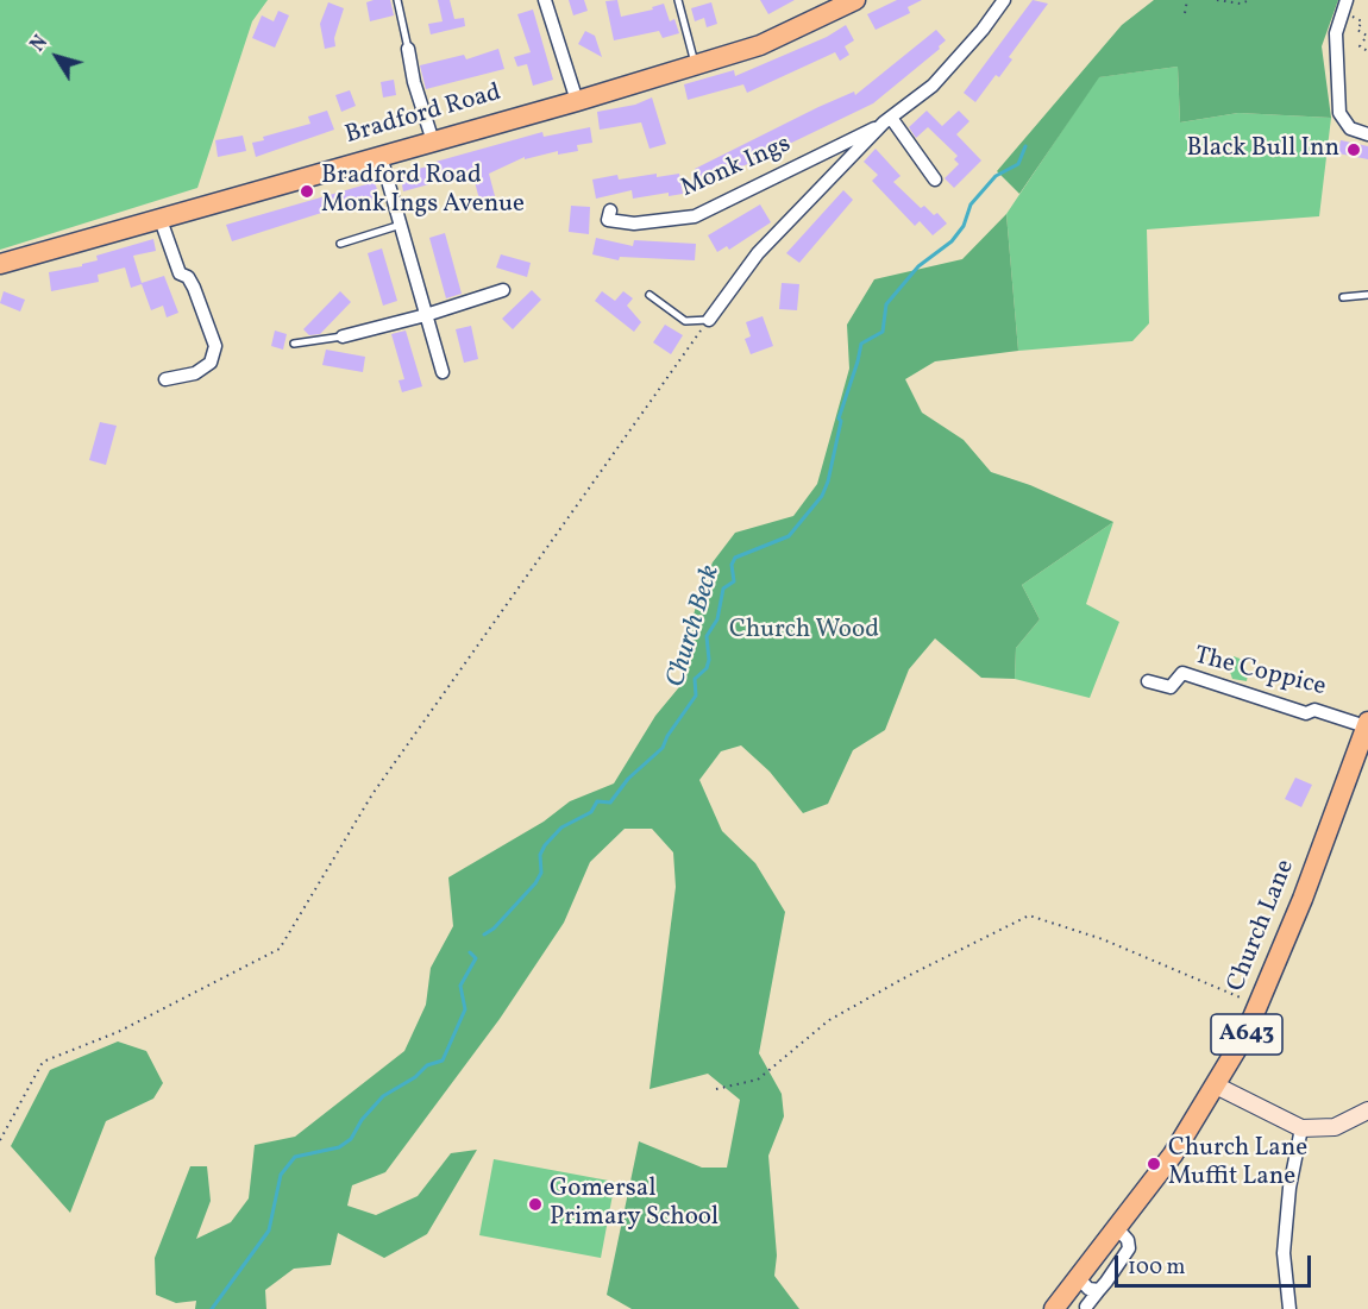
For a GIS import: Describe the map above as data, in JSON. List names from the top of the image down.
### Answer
{
  "streets": {
    "main road": ["Bradford Road", "Church Lane", "A643"],
    "street": ["Monk Ings", "The Coppice"]
  },
  "crossings": [
    ["The Coppice", "Church Lane"]
  ],
  "water": ["Church Beck"],
  "parks": ["Church Wood"],
  "places": [
    "Black Bull Inn",
    "Bradford Road Monk Ings Avenue",
    "Church Lane Muffit Lane",
    "Gomersal Primary School"
  ],
  "scale_bar": "100 m",
  "north": "top left"
}
